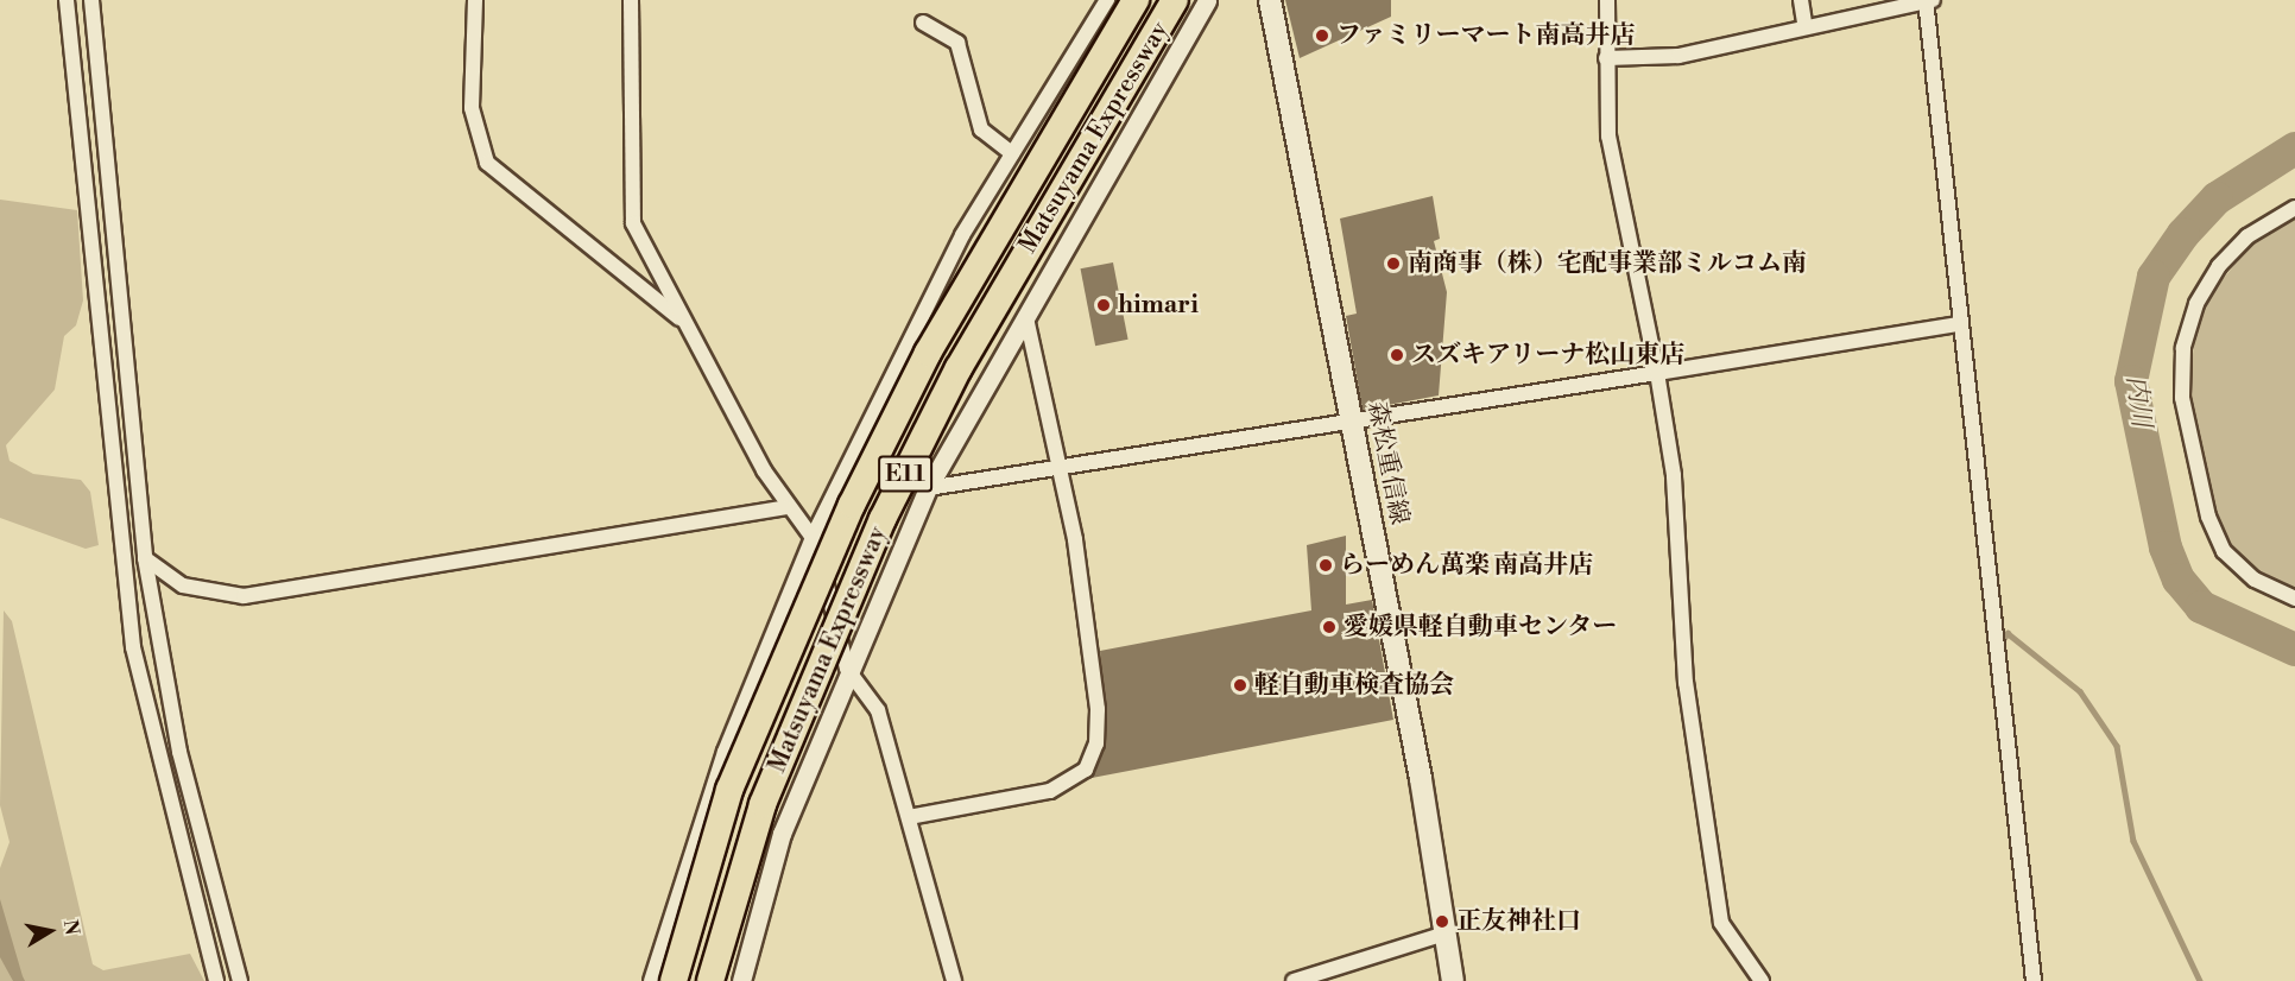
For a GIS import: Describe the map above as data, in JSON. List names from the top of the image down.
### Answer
{
  "streets": {
    "highway": ["Matsuyama Expressway", "E11"],
    "main road": ["森松重信線"]
  },
  "water": ["内川"],
  "places": [
    "ファミリーマート南高井店",
    "南商事（株）宅配事業部ミルコム南",
    "himari",
    "スズキアリーナ松山東店",
    "らーめん萬楽 南高井店",
    "愛媛県軽自動車センター",
    "軽自動車検査協会",
    "正友神社口"
  ],
  "north": "right"
}
